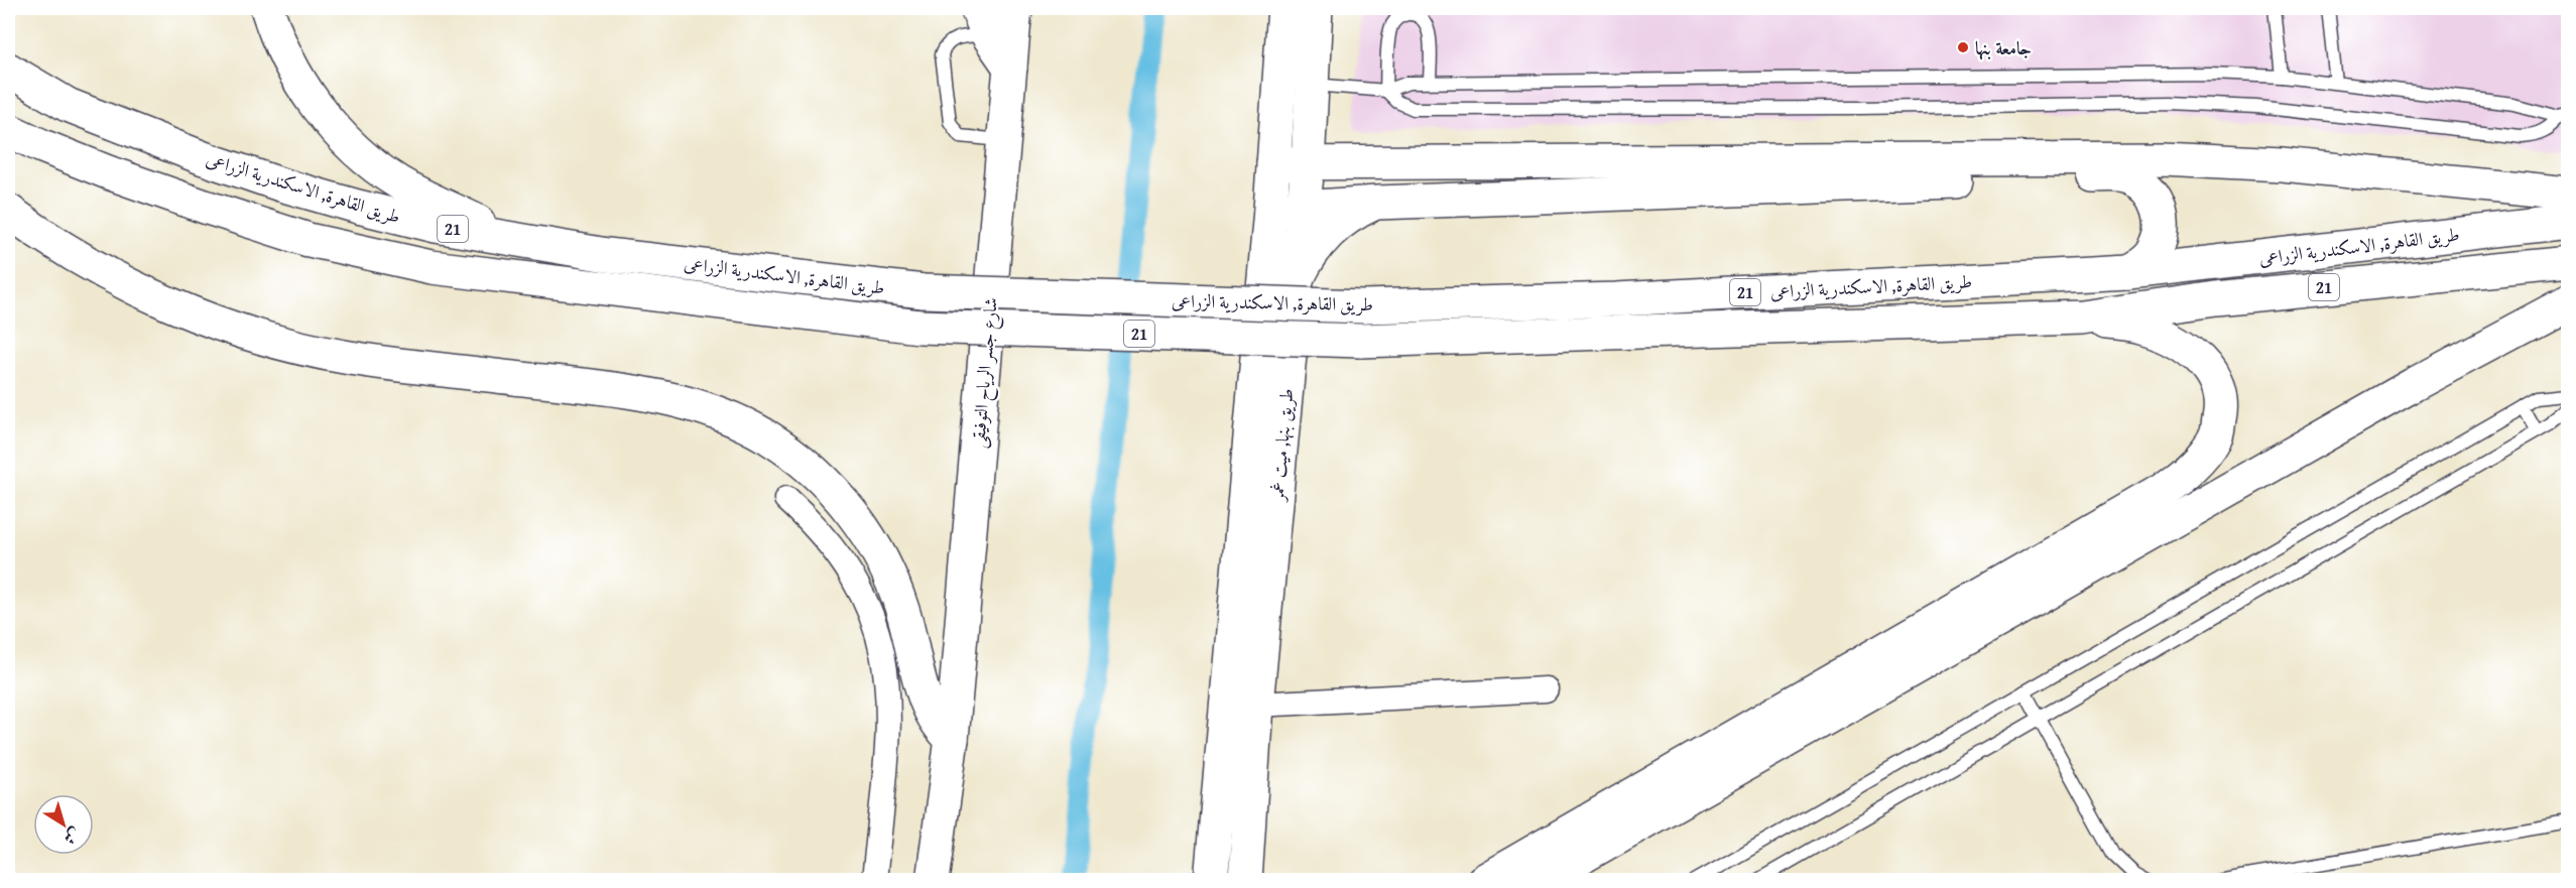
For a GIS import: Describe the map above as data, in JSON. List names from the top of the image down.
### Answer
{
  "streets": {
    "main road": [
      "طريق القاهرة, الاسكندرية الزراعى",
      "21",
      "شارع جسر الرياح التوفيقى",
      "طريق بنها, ميت غمر"
    ]
  },
  "places": ["جامعة بنها"],
  "north": "bottom right"
}
